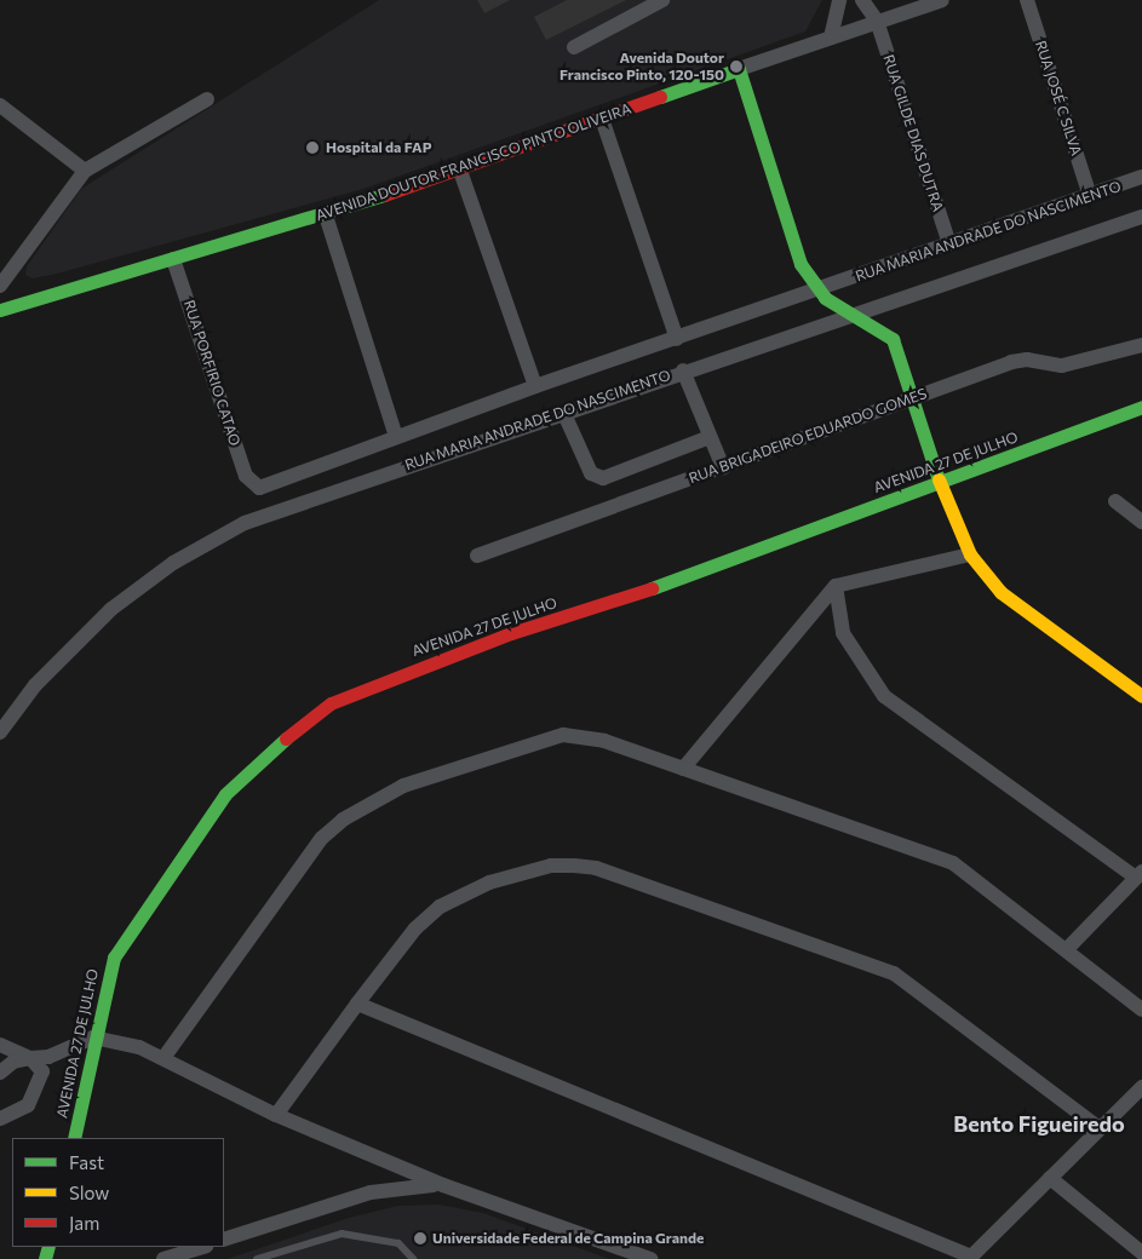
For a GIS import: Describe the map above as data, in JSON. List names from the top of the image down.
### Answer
{
  "streets": {
    "street": [
      "RUA JOSÉ C SILVA",
      "RUA GILDE DIAS DUTRA",
      "AVENIDA DOUTOR FRANCISCO PINTO OLIVEIRA",
      "RUA MARIA ANDRADE DO NASCIMENTO",
      "RUA PORFIRIO CATAO",
      "RUA BRIGADEIRO EDUARDO GOMES",
      "AVENIDA 27 DE JULHO"
    ]
  },
  "crossings": [
    ["RUA JOSÉ C SILVA", "RUA MARIA ANDRADE DO NASCIMENTO"],
    ["RUA GILDE DIAS DUTRA", "AVENIDA DOUTOR FRANCISCO PINTO OLIVEIRA"],
    ["RUA GILDE DIAS DUTRA", "RUA MARIA ANDRADE DO NASCIMENTO"],
    ["AVENIDA DOUTOR FRANCISCO PINTO OLIVEIRA", "RUA PORFIRIO CATAO"],
    ["RUA MARIA ANDRADE DO NASCIMENTO", "RUA PORFIRIO CATAO"]
  ],
  "districts": ["Bento Figueiredo"],
  "places": ["Avenida Doutor Francisco Pinto, 120-150", "Hospital da FAP", "Universidade Federal de Campina Grande"],
  "legend": ["Fast", "Slow", "Jam"]
}
